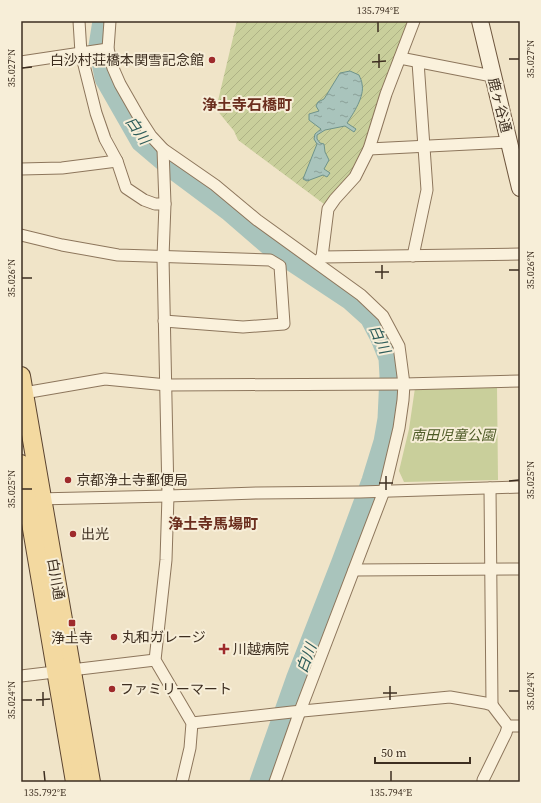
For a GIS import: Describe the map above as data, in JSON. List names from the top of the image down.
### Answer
{
  "streets": {
    "main road": ["白川通"],
    "street": ["鹿ヶ谷通"]
  },
  "districts": ["浄土寺石橋町", "浄土寺馬場町"],
  "water": ["白川"],
  "parks": ["南田児童公園"],
  "places": {
    "other": [
      "白沙村荘橋本関雪記念館",
      "京都浄土寺郵便局",
      "出光",
      "丸和ガレージ",
      "ファミリーマート"
    ],
    "transit": ["浄土寺"],
    "health": ["川越病院"]
  },
  "scale_bar": "50 m",
  "coordinates": [
    "135.794°E",
    "35.027°N",
    "35.026°N",
    "35.025°N",
    "35.024°N",
    "135.792°E"
  ]
}
